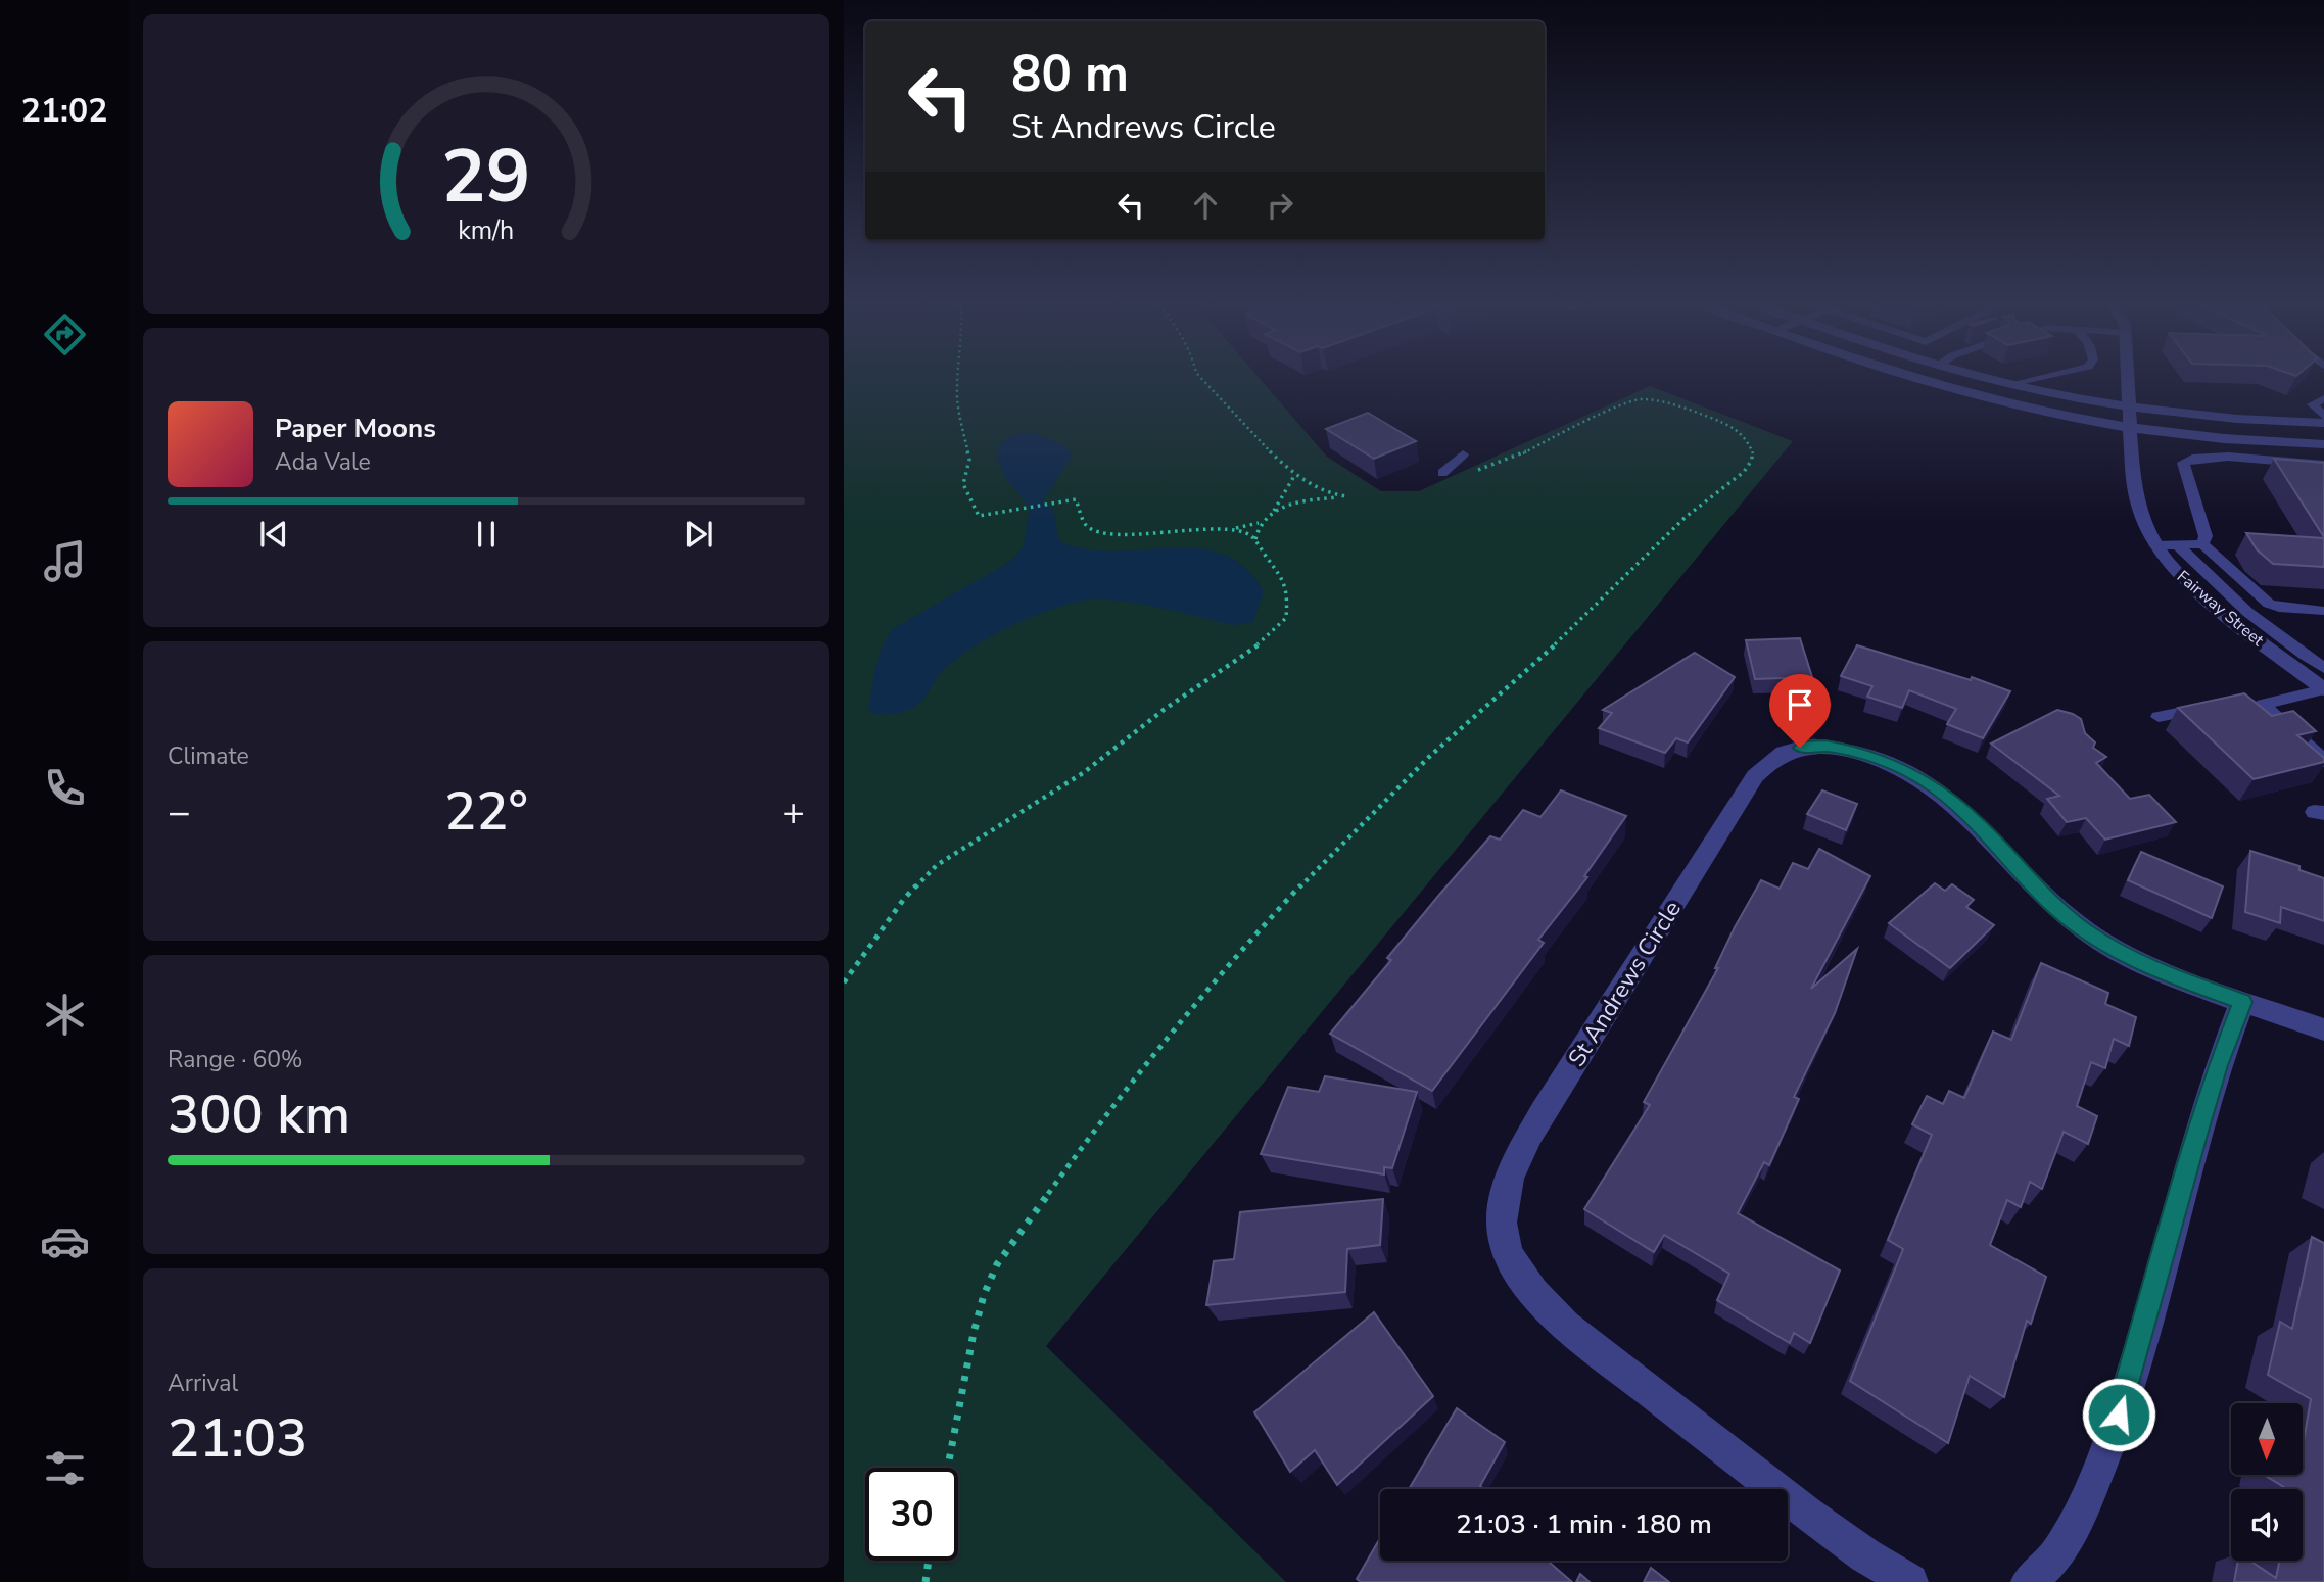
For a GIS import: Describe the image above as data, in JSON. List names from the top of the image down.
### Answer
{
  "streets": {
    "street": ["Fairway Street", "St Andrews Circle"]
  },
  "north": "bottom",
  "page": {
    "tabs": "21:02",
    "turn": ["80 m", "St Andrews Circle"],
    "song": ["Paper Moons", "Ada Vale"],
    "tile": [
      "Climate",
      ["Range · 60%", "300 km"],
      ["Arrival", "21:03"]
    ],
    "heat": ["−", "22°", "+"],
    "limit": "30",
    "trip": "21:03 · 1 min · 180 m",
    "gauge": ["29", "km/h"]
  }
}
